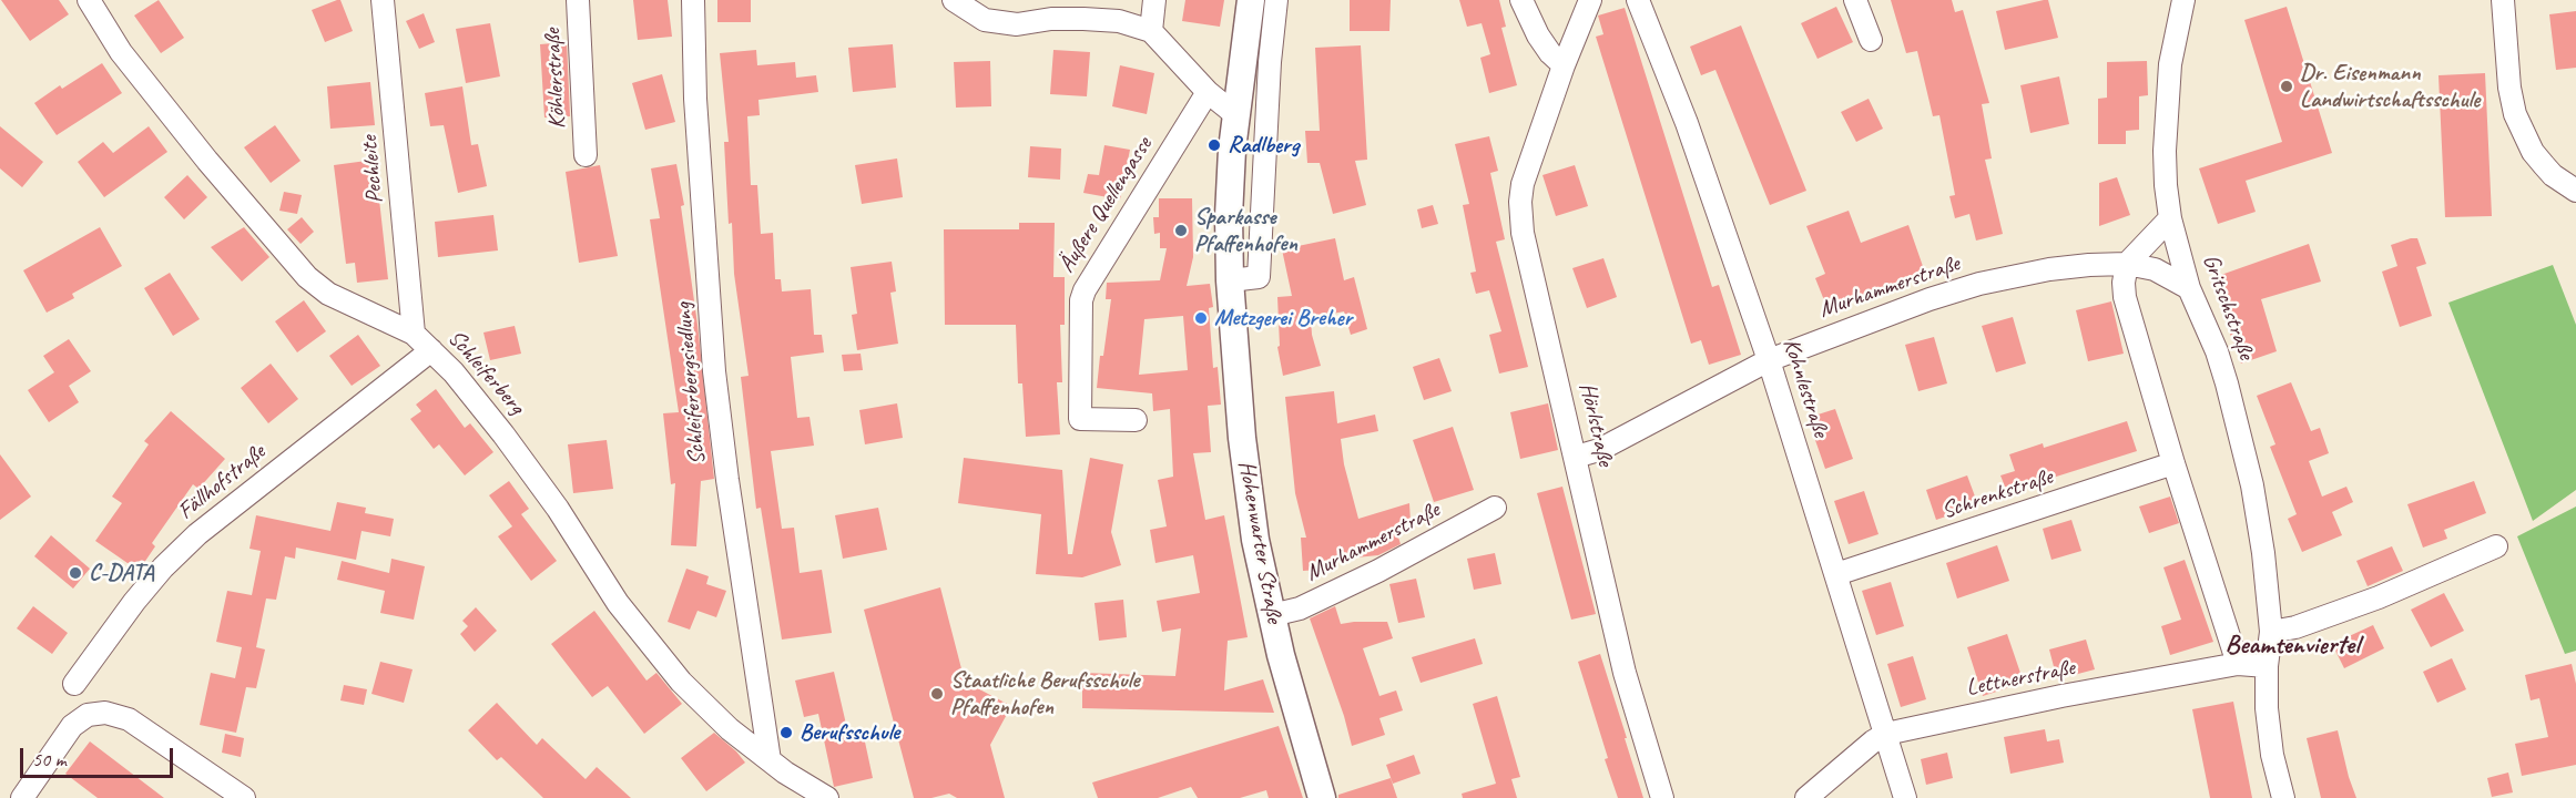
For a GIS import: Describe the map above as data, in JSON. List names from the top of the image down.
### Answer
{
  "streets": {
    "street": [
      "Köhlerstraße",
      "Pechleite",
      "Äußere Quellengasse",
      "Murhammerstraße",
      "Gritschstraße",
      "Schleiferberg",
      "Schleiferbergsiedlung",
      "Kohnlestraße",
      "Hörlstraße",
      "Fällhofstraße",
      "Schrenkstraße",
      "Hohenwarter Straße",
      "Lettnerstraße"
    ]
  },
  "crossings": [
    ["Pechleite", "Schleiferberg"],
    ["Murhammerstraße", "Gritschstraße"],
    ["Murhammerstraße", "Kohnlestraße"],
    ["Murhammerstraße", "Hörlstraße"],
    ["Murhammerstraße", "Hohenwarter Straße"],
    ["Gritschstraße", "Lettnerstraße"],
    ["Schleiferberg", "Schleiferbergsiedlung"],
    ["Schleiferberg", "Fällhofstraße"],
    ["Kohnlestraße", "Schrenkstraße"],
    ["Kohnlestraße", "Lettnerstraße"]
  ],
  "districts": ["Beamtenviertel"],
  "places": [
    "Dr. Eisenmann Landwirtschaftsschule",
    "Radlberg",
    "Sparkasse Pfaffenhofen",
    "Metzgerei Breher",
    "C-DATA",
    "Staatliche Berufsschule Pfaffenhofen",
    "Berufsschule"
  ],
  "scale_bar": "50 m"
}
